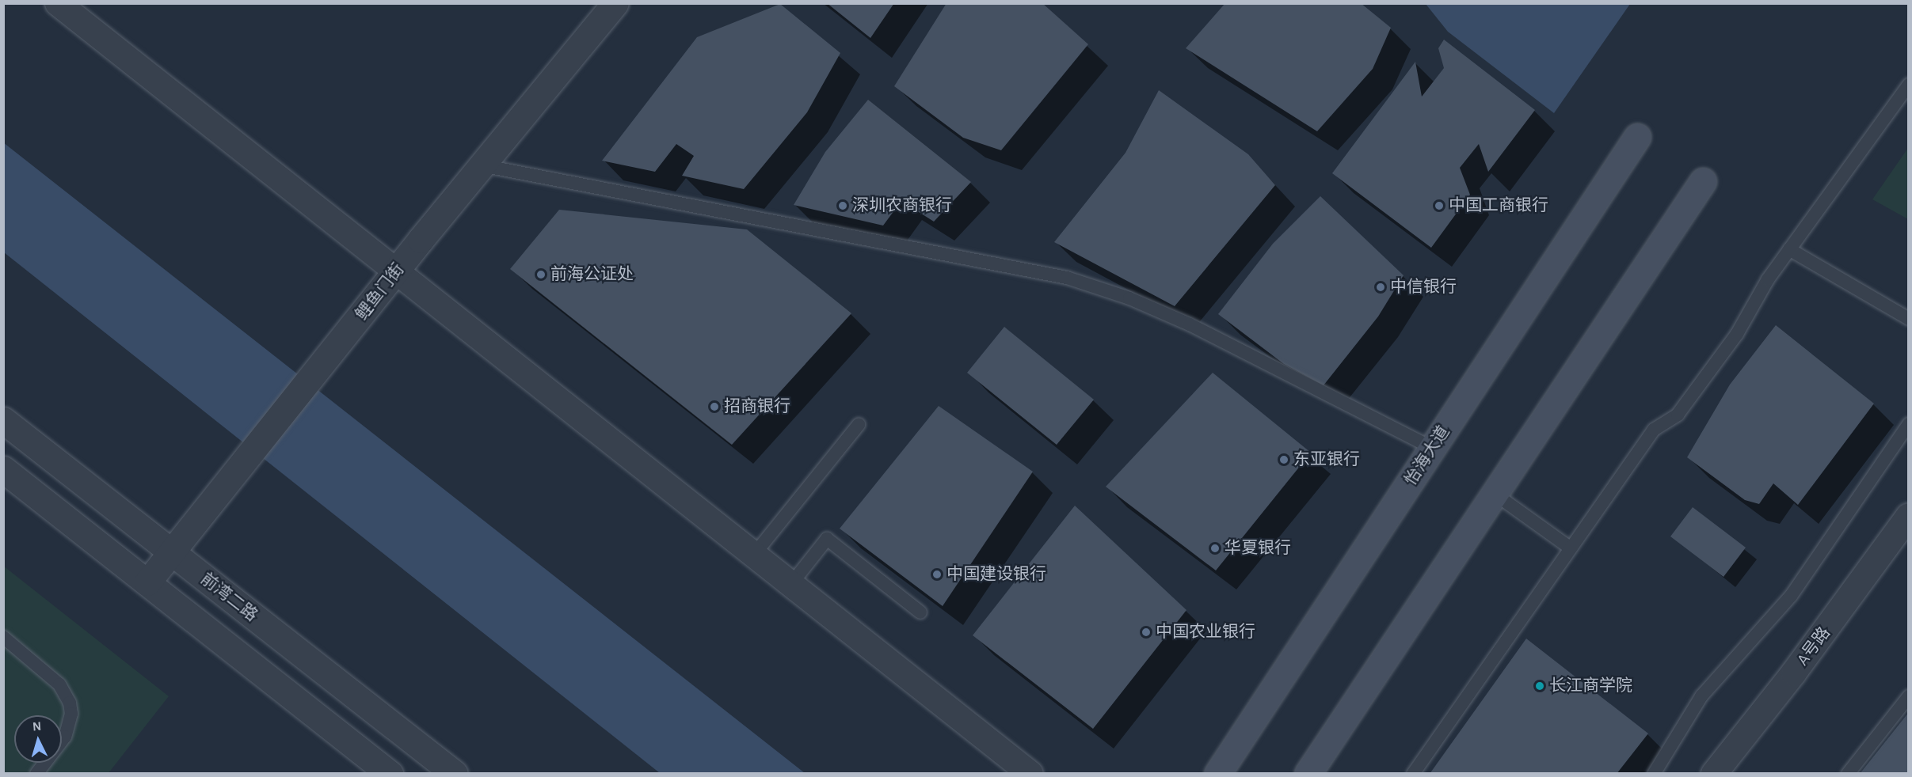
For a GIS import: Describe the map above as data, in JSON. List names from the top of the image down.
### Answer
{
  "streets": {
    "main road": ["怡海大道"],
    "street": ["鲤鱼门街", "前湾二路", "A号路"]
  },
  "crossings": [
    ["鲤鱼门街", "前湾二路"]
  ],
  "places": [
    "深圳农商银行",
    "中国工商银行",
    "前海公证处",
    "中信银行",
    "招商银行",
    "东亚银行",
    "华夏银行",
    "中国建设银行",
    "中国农业银行",
    "长江商学院"
  ],
  "north": "top"
}
